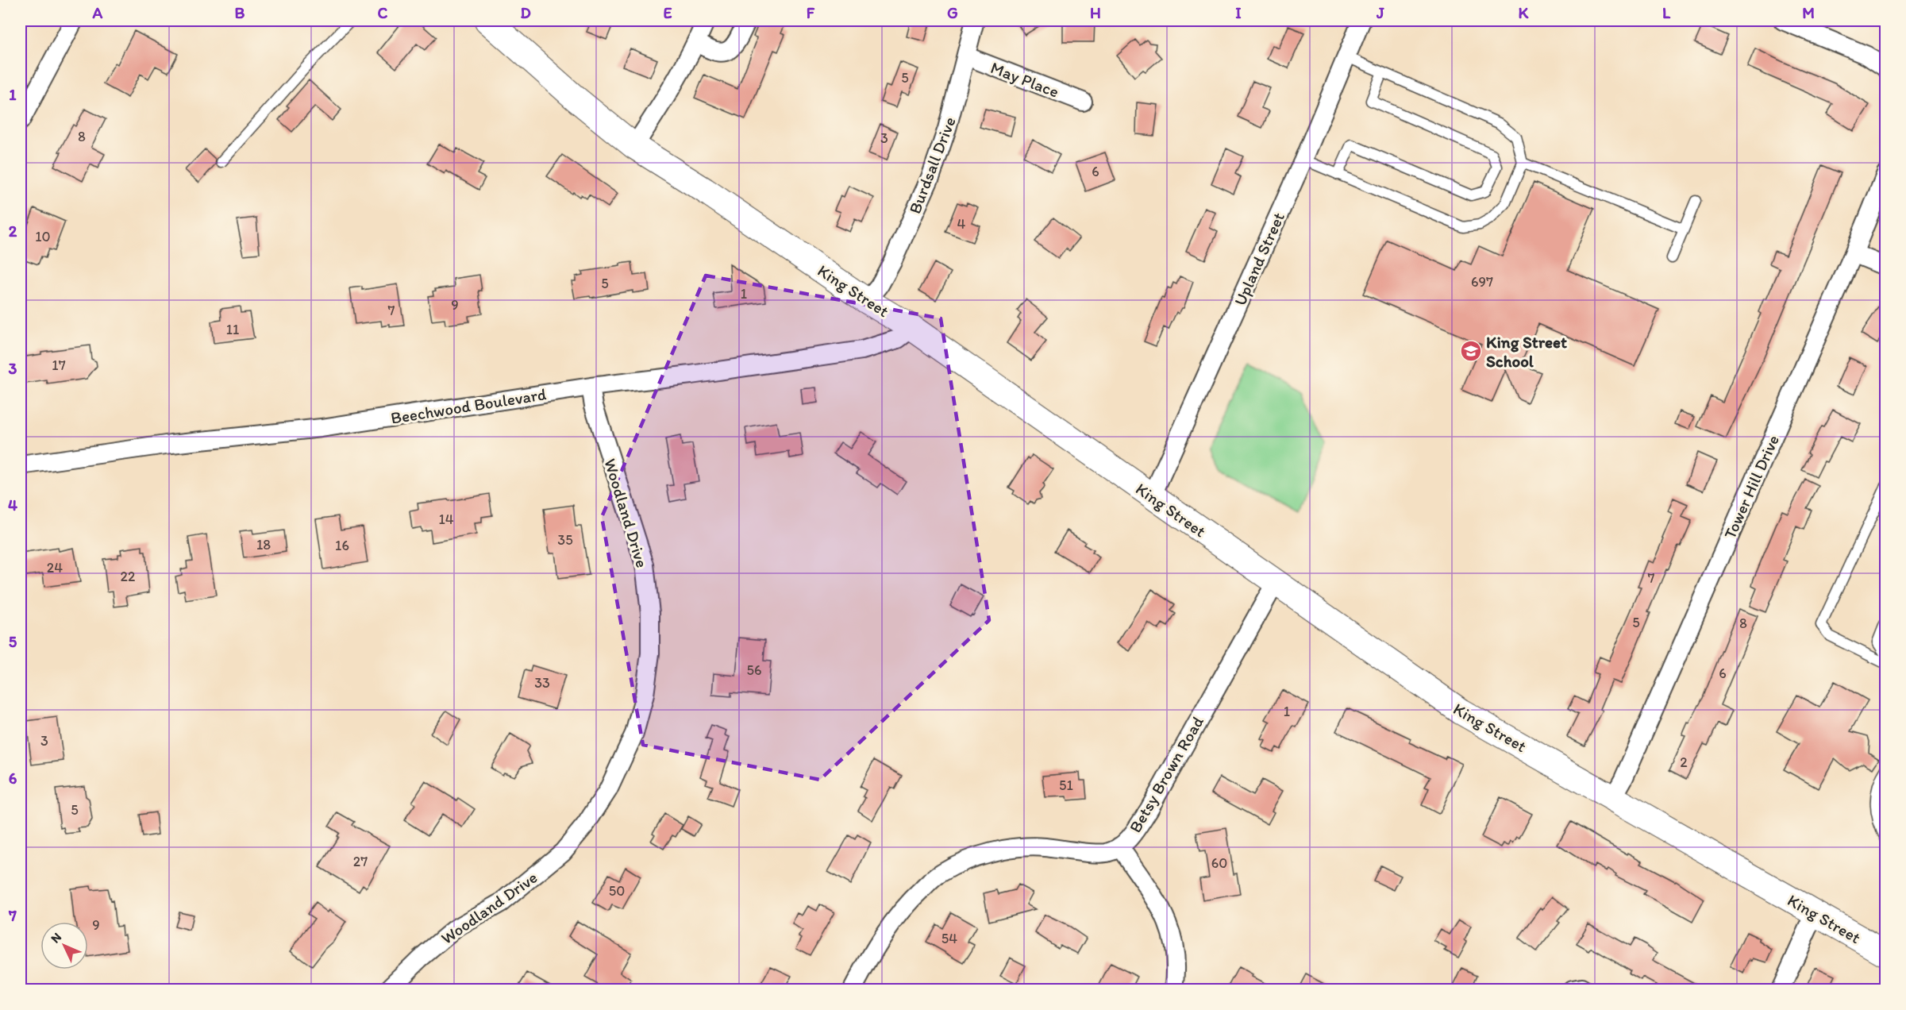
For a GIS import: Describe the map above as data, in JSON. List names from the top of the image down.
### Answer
{
  "streets": {
    "main road": ["King Street"],
    "street": [
      "May Place",
      "Burdsall Drive",
      "Upland Street",
      "Beechwood Boulevard",
      "Tower Hill Drive",
      "Woodland Drive",
      "Betsy Brown Road"
    ]
  },
  "crossings": [
    ["May Place", "Burdsall Drive"],
    ["Burdsall Drive", "King Street"],
    ["Upland Street", "King Street"],
    ["King Street", "Beechwood Boulevard"],
    ["King Street", "Tower Hill Drive"],
    ["King Street", "Betsy Brown Road"],
    ["Beechwood Boulevard", "Woodland Drive"]
  ],
  "places": {
    "school or university": ["King Street School"]
  },
  "house_numbers": [
    "5",
    "8",
    "3",
    "6",
    "4",
    "10",
    "697",
    "5",
    "1",
    "9",
    "7",
    "11",
    "17",
    "14",
    "35",
    "18",
    "16",
    "24",
    "22",
    "7",
    "5",
    "8",
    "56",
    "6",
    "33",
    "1",
    "3",
    "2",
    "51",
    "5",
    "27",
    "60",
    "50",
    "9",
    "54"
  ],
  "north": "top left",
  "grid": {
    "columns": [
      "A",
      "B",
      "C",
      "D",
      "E",
      "F",
      "G",
      "H",
      "I",
      "J",
      "K",
      "L",
      "M"
    ],
    "rows": [
      "1",
      "2",
      "3",
      "4",
      "5",
      "6",
      "7"
    ]
  }
}
